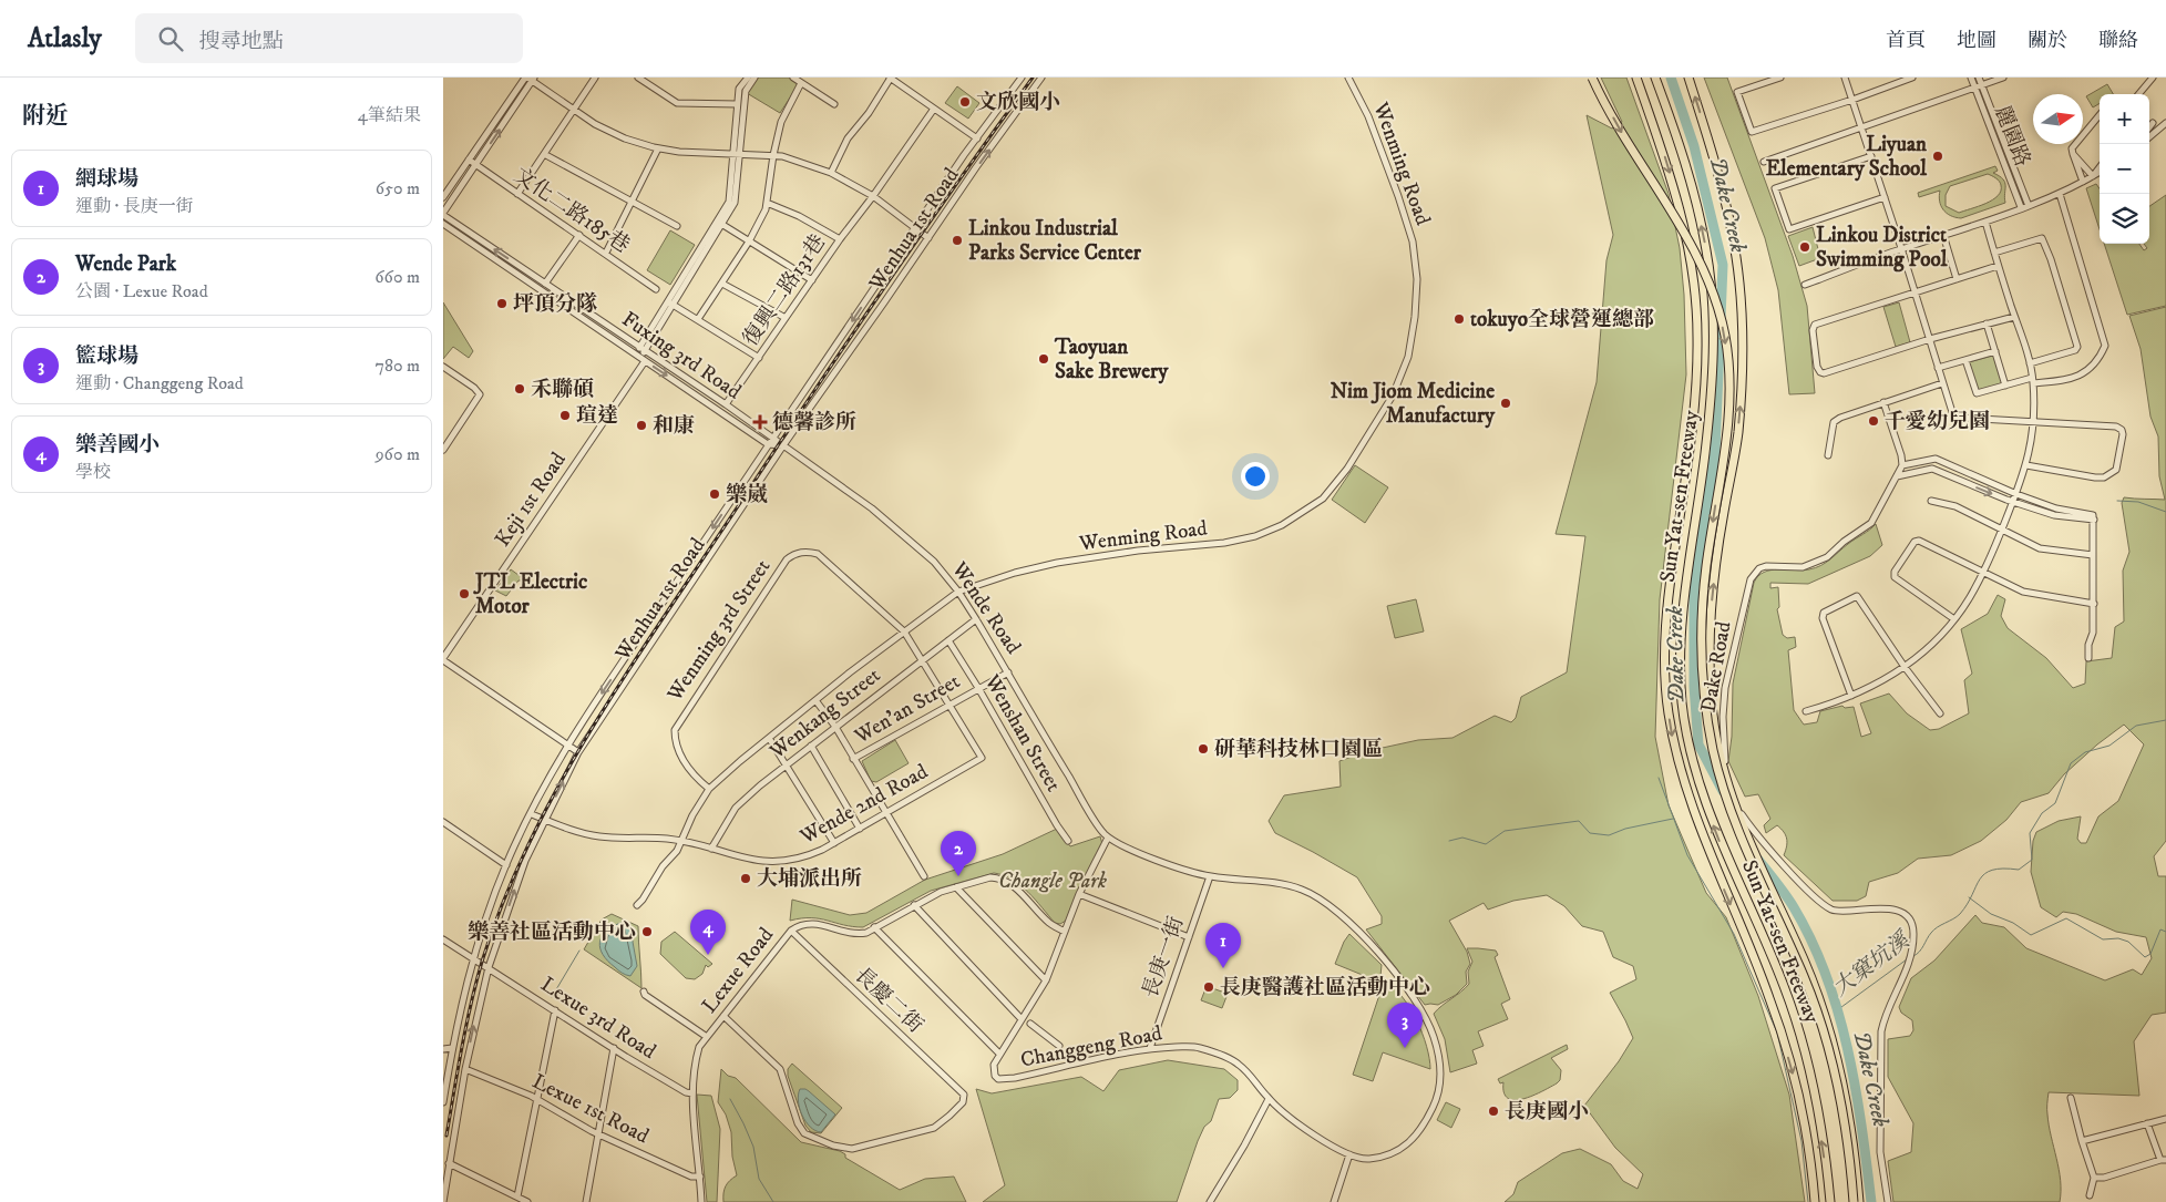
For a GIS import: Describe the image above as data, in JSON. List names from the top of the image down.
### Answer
{
  "streets": {
    "highway": ["Sun Yat-sen Freeway"],
    "street": [
      "麗園路",
      "Wenming Road",
      "文化二路185巷",
      "Wenhua 1st Road",
      "復興二路131巷",
      "Fuxing 3rd Road",
      "Keji 1st Road",
      "Wende Road",
      "Wenming 3rd Street",
      "Dake Road",
      "Wen'an Street",
      "Wenkang Street",
      "Wenshan Street",
      "Wende 2nd Road",
      "長庚一街",
      "Lexue Road",
      "長慶二街",
      "Lexue 3rd Road",
      "Changgeng Road",
      "Lexue 1st Road"
    ]
  },
  "crossings": [
    ["Wenming Road", "Wende Road"],
    ["Wenming Road", "Wenming 3rd Street"],
    ["Wenming Road", "Wende 2nd Road"],
    ["Wenhua 1st Road", "Fuxing 3rd Road"],
    ["Wenhua 1st Road", "Wende Road"],
    ["Wenhua 1st Road", "Wende 2nd Road"],
    ["Wenhua 1st Road", "Lexue 3rd Road"],
    ["Wenhua 1st Road", "Lexue 1st Road"],
    ["復興二路131巷", "Fuxing 3rd Road"],
    ["Fuxing 3rd Road", "Keji 1st Road"],
    ["Fuxing 3rd Road", "Wende Road"],
    ["Wende Road", "Wen'an Street"],
    ["Wende Road", "Wenkang Street"],
    ["Wende Road", "Changgeng Road"],
    ["Wen'an Street", "Wenshan Street"],
    ["Wen'an Street", "Wende 2nd Road"],
    ["Wenkang Street", "Wenshan Street"],
    ["Wenkang Street", "Wende 2nd Road"],
    ["長庚一街", "Changgeng Road"],
    ["Lexue Road", "長慶二街"],
    ["Lexue Road", "Lexue 3rd Road"],
    ["Lexue Road", "Changgeng Road"],
    ["Lexue Road", "Lexue 1st Road"]
  ],
  "water": ["Dake Creek", "大窠坑溪"],
  "parks": ["Changle Park"],
  "places": {
    "other": [
      "文欣國小",
      "Liyuan Elementary School",
      "Linkou Industrial Parks Service Center",
      "Linkou District Swimming Pool",
      "坪頂分隊",
      "tokuyo全球營運總部",
      "Taoyuan Sake Brewery",
      "禾聯碩",
      "Nim Jiom Medicine Manufactury",
      "瑄達",
      "千愛幼兒園",
      "和康",
      "樂崴",
      "JTL Electric Motor",
      "研華科技林口園區",
      "大埔派出所",
      "樂善社區活動中心",
      "長庚醫護社區活動中心",
      "長庚國小"
    ],
    "health": ["德馨診所"]
  },
  "north": "right",
  "page": {
    "header": "Atlasly",
    "search": "搜尋地點",
    "nav": [
      "首頁",
      "地圖",
      "關於",
      "聯絡"
    ],
    "heading": ["附近", "4筆結果"],
    "map_buttons": ["+", "−"],
    "list": [
      {
        "mark": "1",
        "name": "網球場",
        "note": "運動 · 長庚一街",
        "value": "650 m"
      },
      {
        "mark": "2",
        "name": "Wende Park",
        "note": "公園 · Lexue Road",
        "value": "660 m"
      },
      {
        "mark": "3",
        "name": "籃球場",
        "note": "運動 · Changgeng Road",
        "value": "780 m"
      },
      {
        "mark": "4",
        "name": "樂善國小",
        "note": "學校",
        "value": "960 m"
      }
    ],
    "pins": [
      "2",
      "4",
      "1",
      "3"
    ]
  }
}
